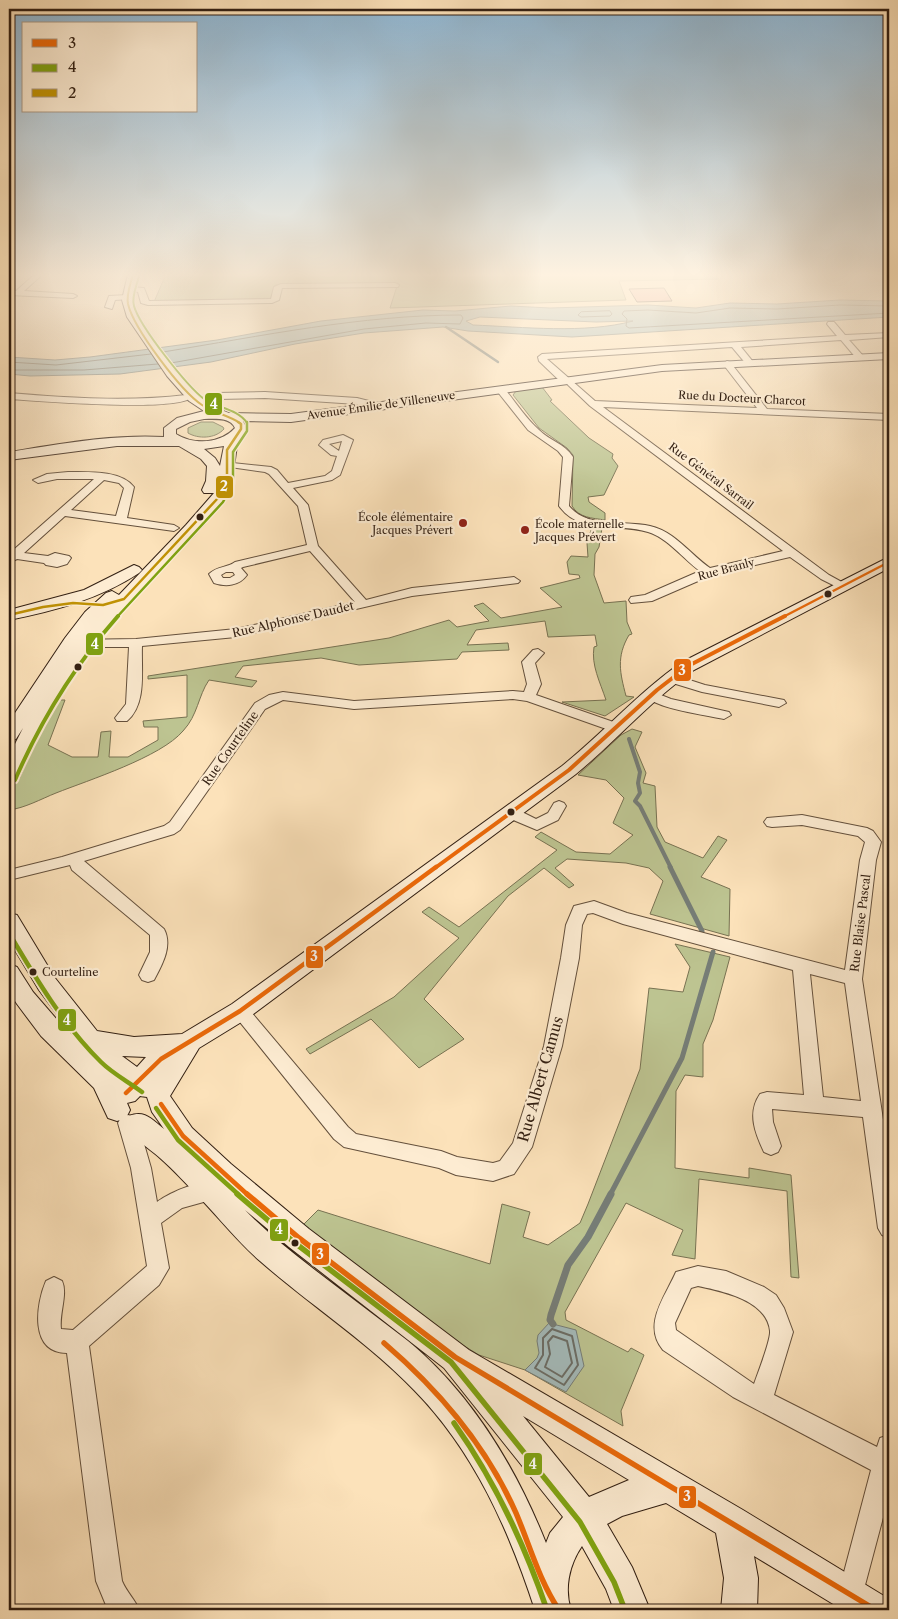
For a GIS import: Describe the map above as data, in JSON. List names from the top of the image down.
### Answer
{
  "streets": {
    "street": [
      "Rue du Docteur Charcot",
      "Avenue Émilie de Villeneuve",
      "Rue Général Sarrail",
      "Rue Branly",
      "Rue Alphonse Daudet",
      "Rue Courteline",
      "Rue Blaise Pascal",
      "Rue Albert Camus"
    ]
  },
  "crossings": [
    ["Rue du Docteur Charcot", "Rue Général Sarrail"],
    ["Avenue Émilie de Villeneuve", "Rue Général Sarrail"],
    ["Rue Général Sarrail", "Rue Branly"],
    ["Rue Blaise Pascal", "Rue Albert Camus"]
  ],
  "places": ["École élémentaire Jacques Prévert", "École maternelle Jacques Prévert", "Courteline"],
  "lines": ["transit line 4", "transit line 2", "transit line 3"],
  "legend": ["3", "4", "2"]
}
